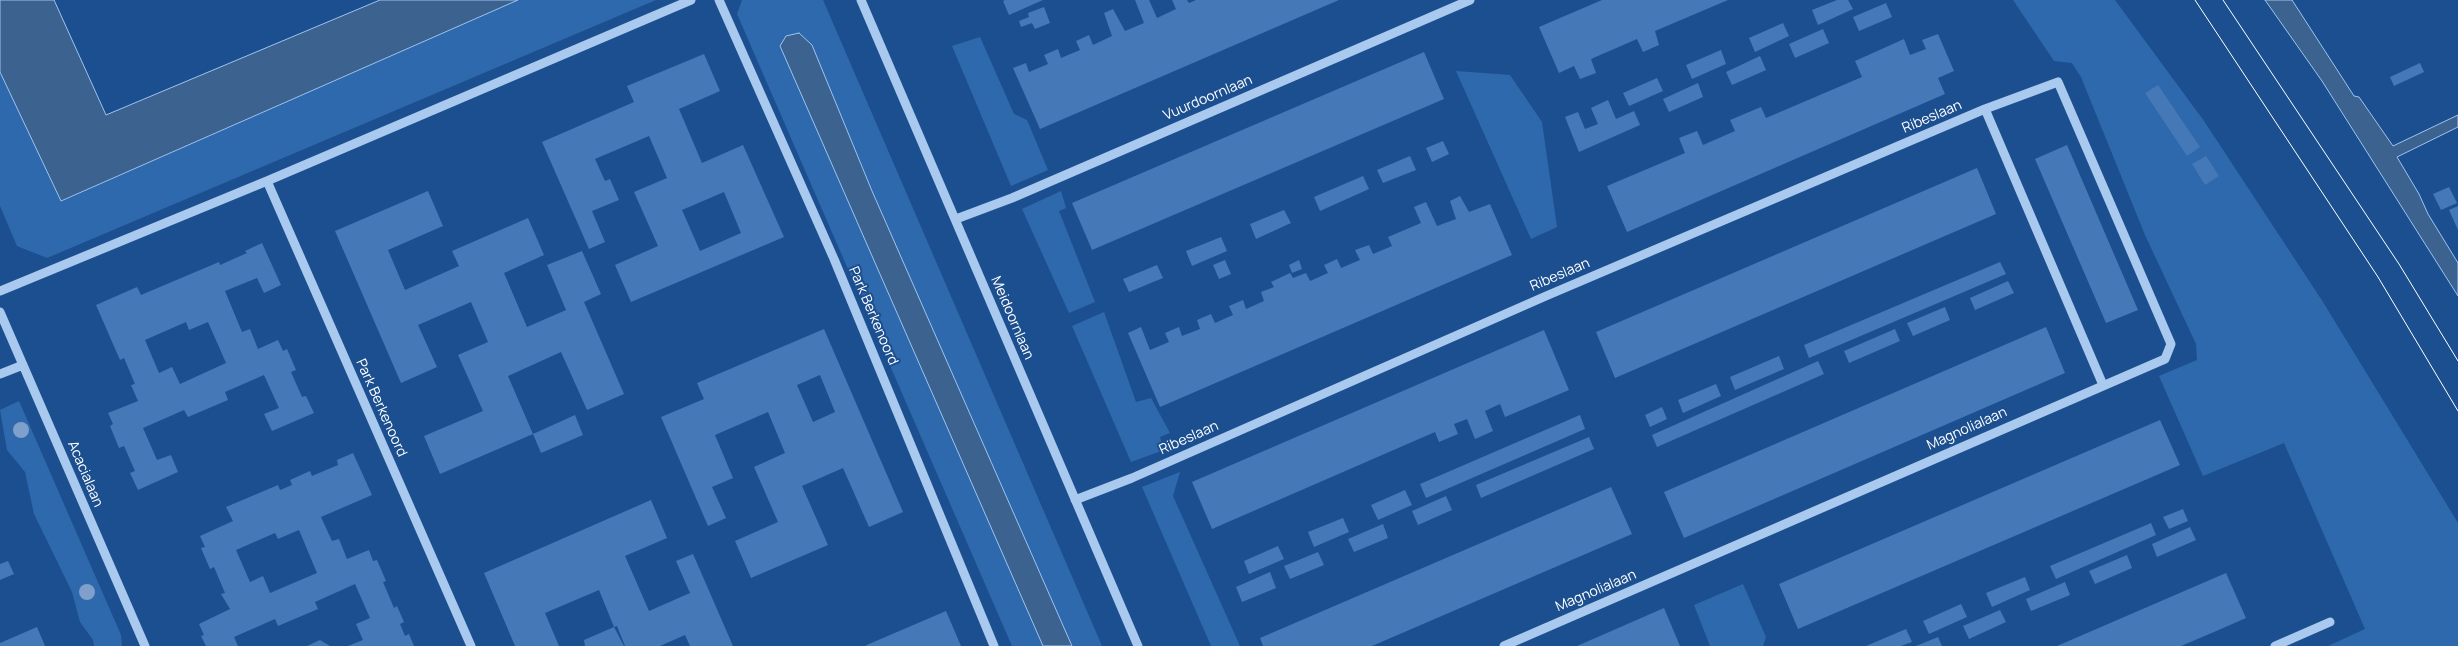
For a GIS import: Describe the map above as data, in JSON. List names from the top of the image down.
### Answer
{
  "streets": {
    "street": [
      "Vuurdoornlaan",
      "Ribeslaan",
      "Park Berkenoord",
      "Meidoornlaan",
      "Magnolialaan",
      "Acacialaan"
    ]
  },
  "crossings": [
    ["Vuurdoornlaan", "Meidoornlaan"],
    ["Ribeslaan", "Meidoornlaan"],
    ["Ribeslaan", "Magnolialaan"]
  ]
}
